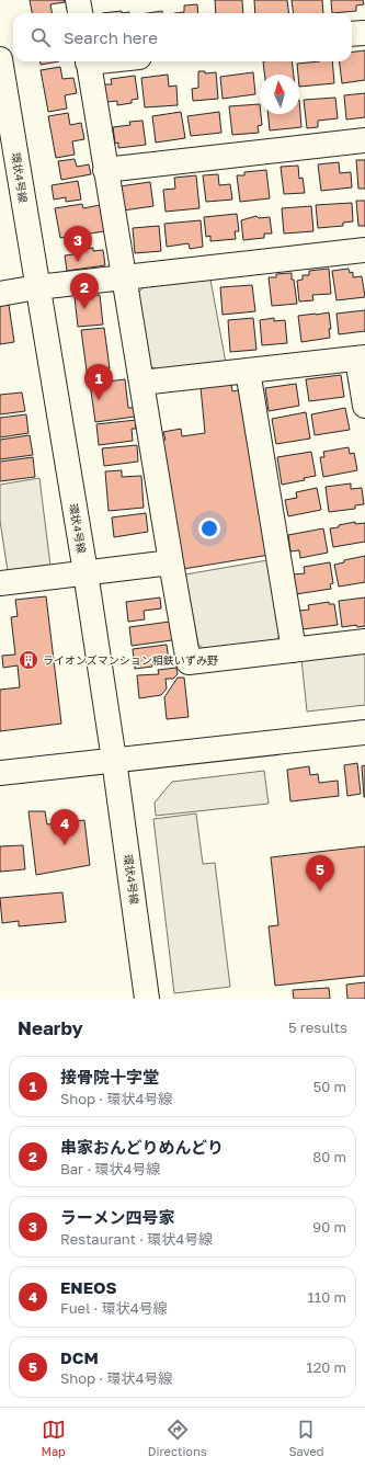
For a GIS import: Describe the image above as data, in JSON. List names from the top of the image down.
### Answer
{
  "streets": {
    "street": ["環状4号線"]
  },
  "places": {
    "building": ["ライオンズマンション相鉄いずみ野"]
  },
  "north": "top",
  "page": {
    "search": "Search here",
    "pins": [
      "3",
      "2",
      "1",
      "4",
      "5"
    ],
    "heading": ["Nearby", "5 results"],
    "list": [
      {
        "mark": "1",
        "name": "接骨院十字堂",
        "note": "Shop · 環状4号線",
        "value": "50 m"
      },
      {
        "mark": "2",
        "name": "串家おんどりめんどり",
        "note": "Bar · 環状4号線",
        "value": "80 m"
      },
      {
        "mark": "3",
        "name": "ラーメン四号家",
        "note": "Restaurant · 環状4号線",
        "value": "90 m"
      },
      {
        "mark": "4",
        "name": "ENEOS",
        "note": "Fuel · 環状4号線",
        "value": "110 m"
      },
      {
        "mark": "5",
        "name": "DCM",
        "note": "Shop · 環状4号線",
        "value": "120 m"
      }
    ],
    "nav": ["Map", "Directions", "Saved"]
  }
}
